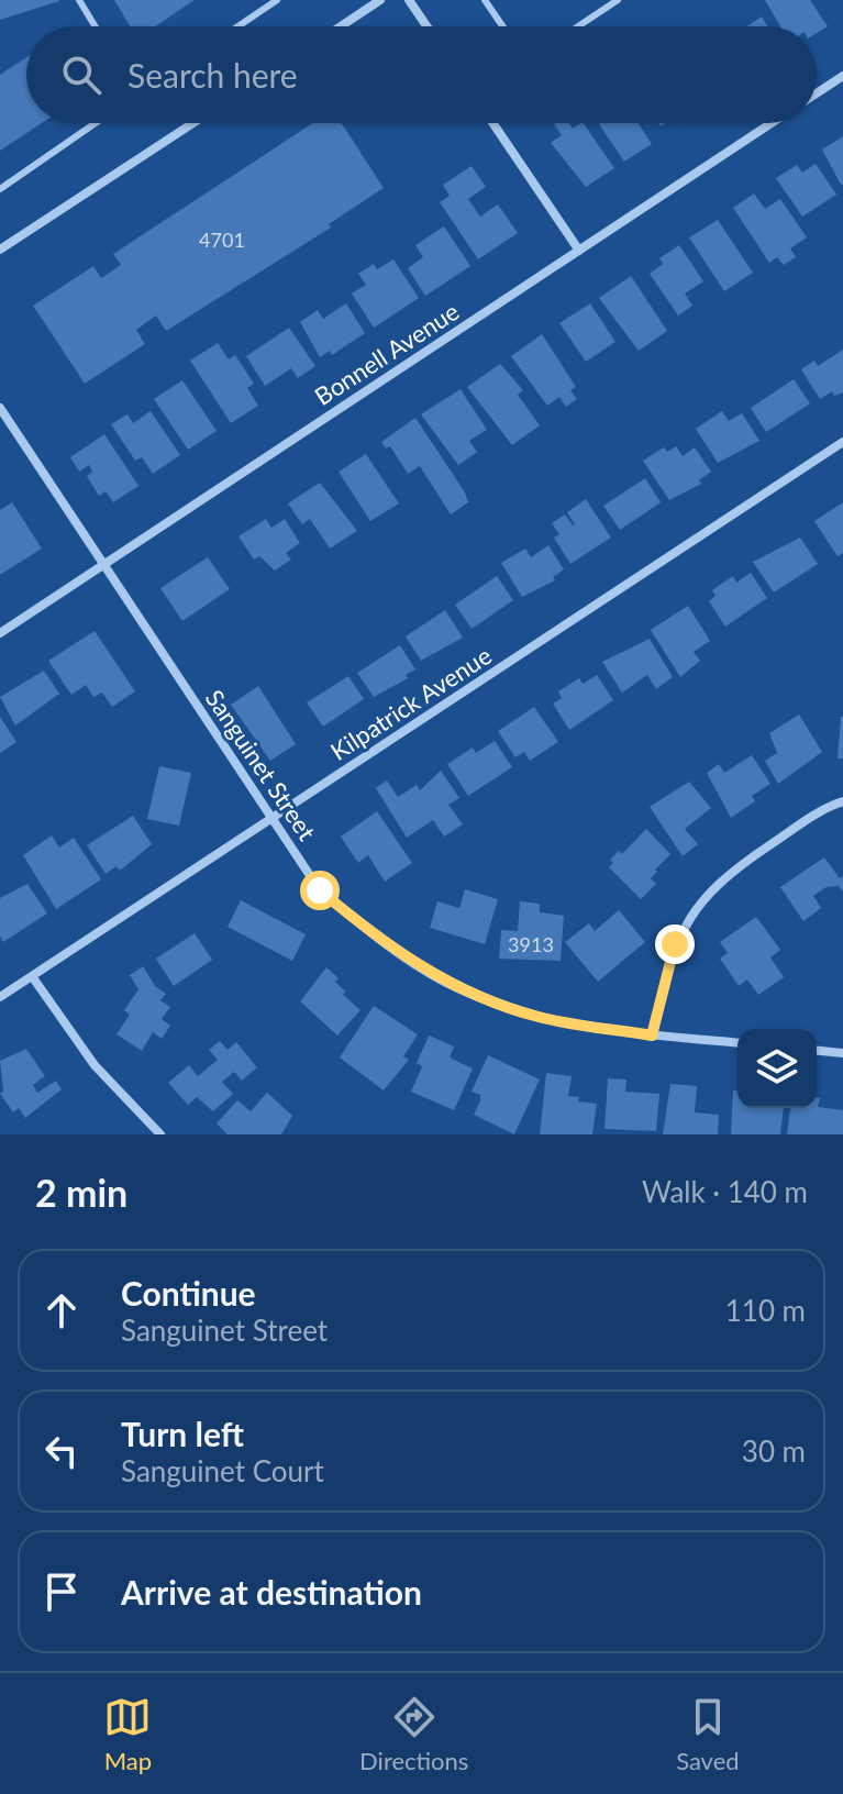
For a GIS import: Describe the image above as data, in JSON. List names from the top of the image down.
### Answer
{
  "streets": {
    "street": ["Bonnell Avenue", "Kilpatrick Avenue", "Sanguinet Street"]
  },
  "crossings": [
    ["Bonnell Avenue", "Sanguinet Street"],
    ["Kilpatrick Avenue", "Sanguinet Street"]
  ],
  "house_numbers": ["4701", "3913"],
  "page": {
    "search": "Search here",
    "heading": ["2 min", "Walk · 140 m"],
    "list": [
      ["Continue", "Sanguinet Street", "110 m"],
      ["Turn left", "Sanguinet Court", "30 m"],
      "Arrive at destination"
    ],
    "nav": ["Map", "Directions", "Saved"]
  }
}
